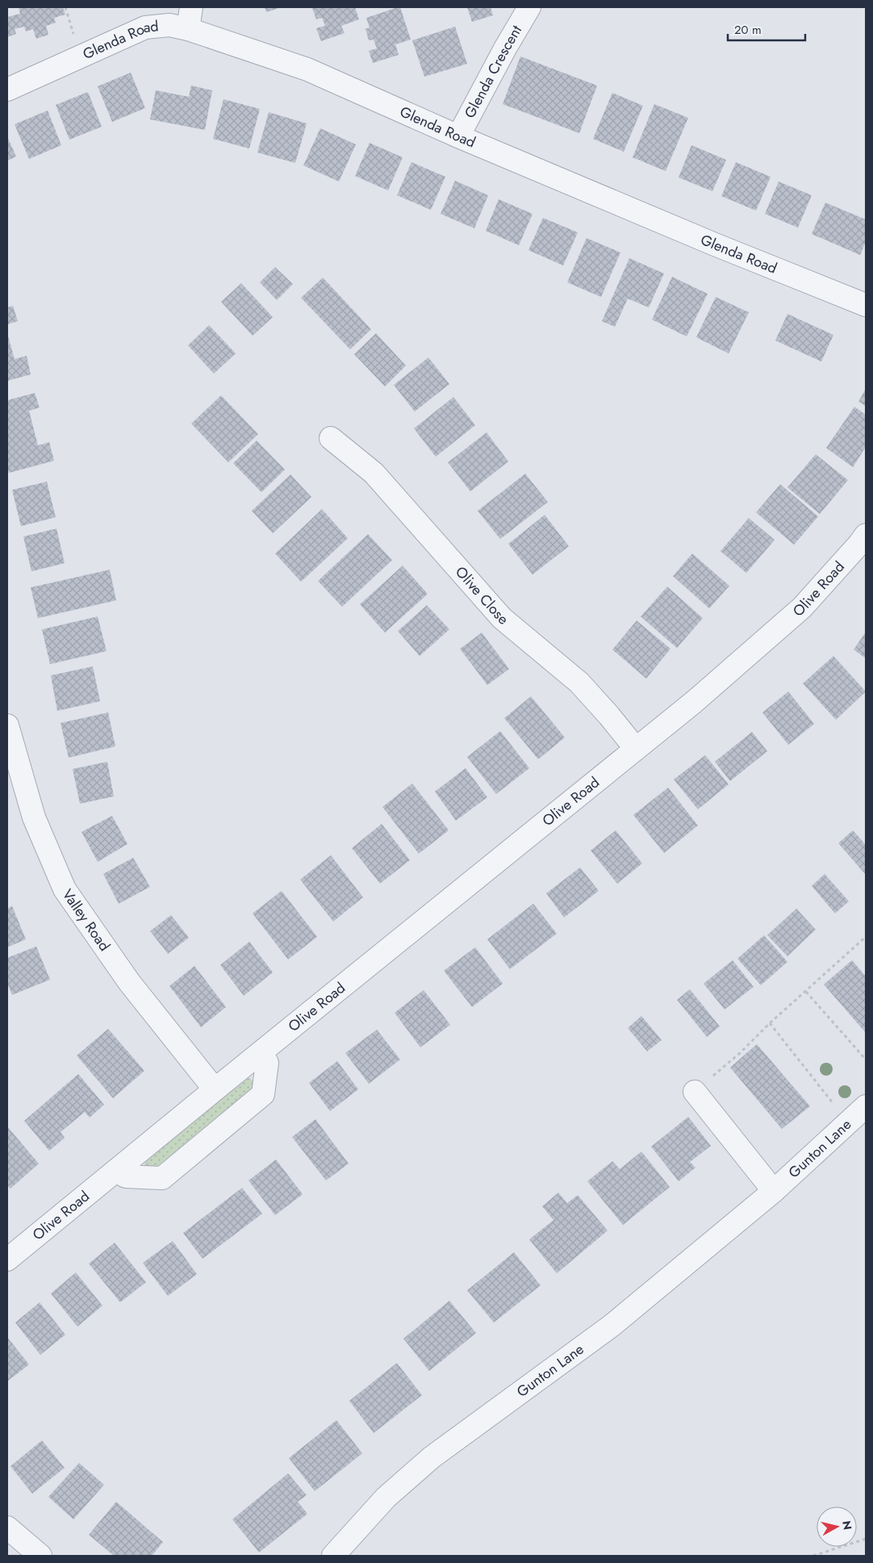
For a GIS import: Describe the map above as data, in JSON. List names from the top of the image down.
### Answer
{
  "streets": {
    "street": [
      "Glenda Road",
      "Glenda Crescent",
      "Olive Road",
      "Olive Close",
      "Valley Road",
      "Gunton Lane"
    ]
  },
  "crossings": [
    ["Glenda Road", "Glenda Crescent"],
    ["Olive Road", "Olive Close"],
    ["Olive Road", "Valley Road"]
  ],
  "scale_bar": "20 m",
  "north": "right"
}
